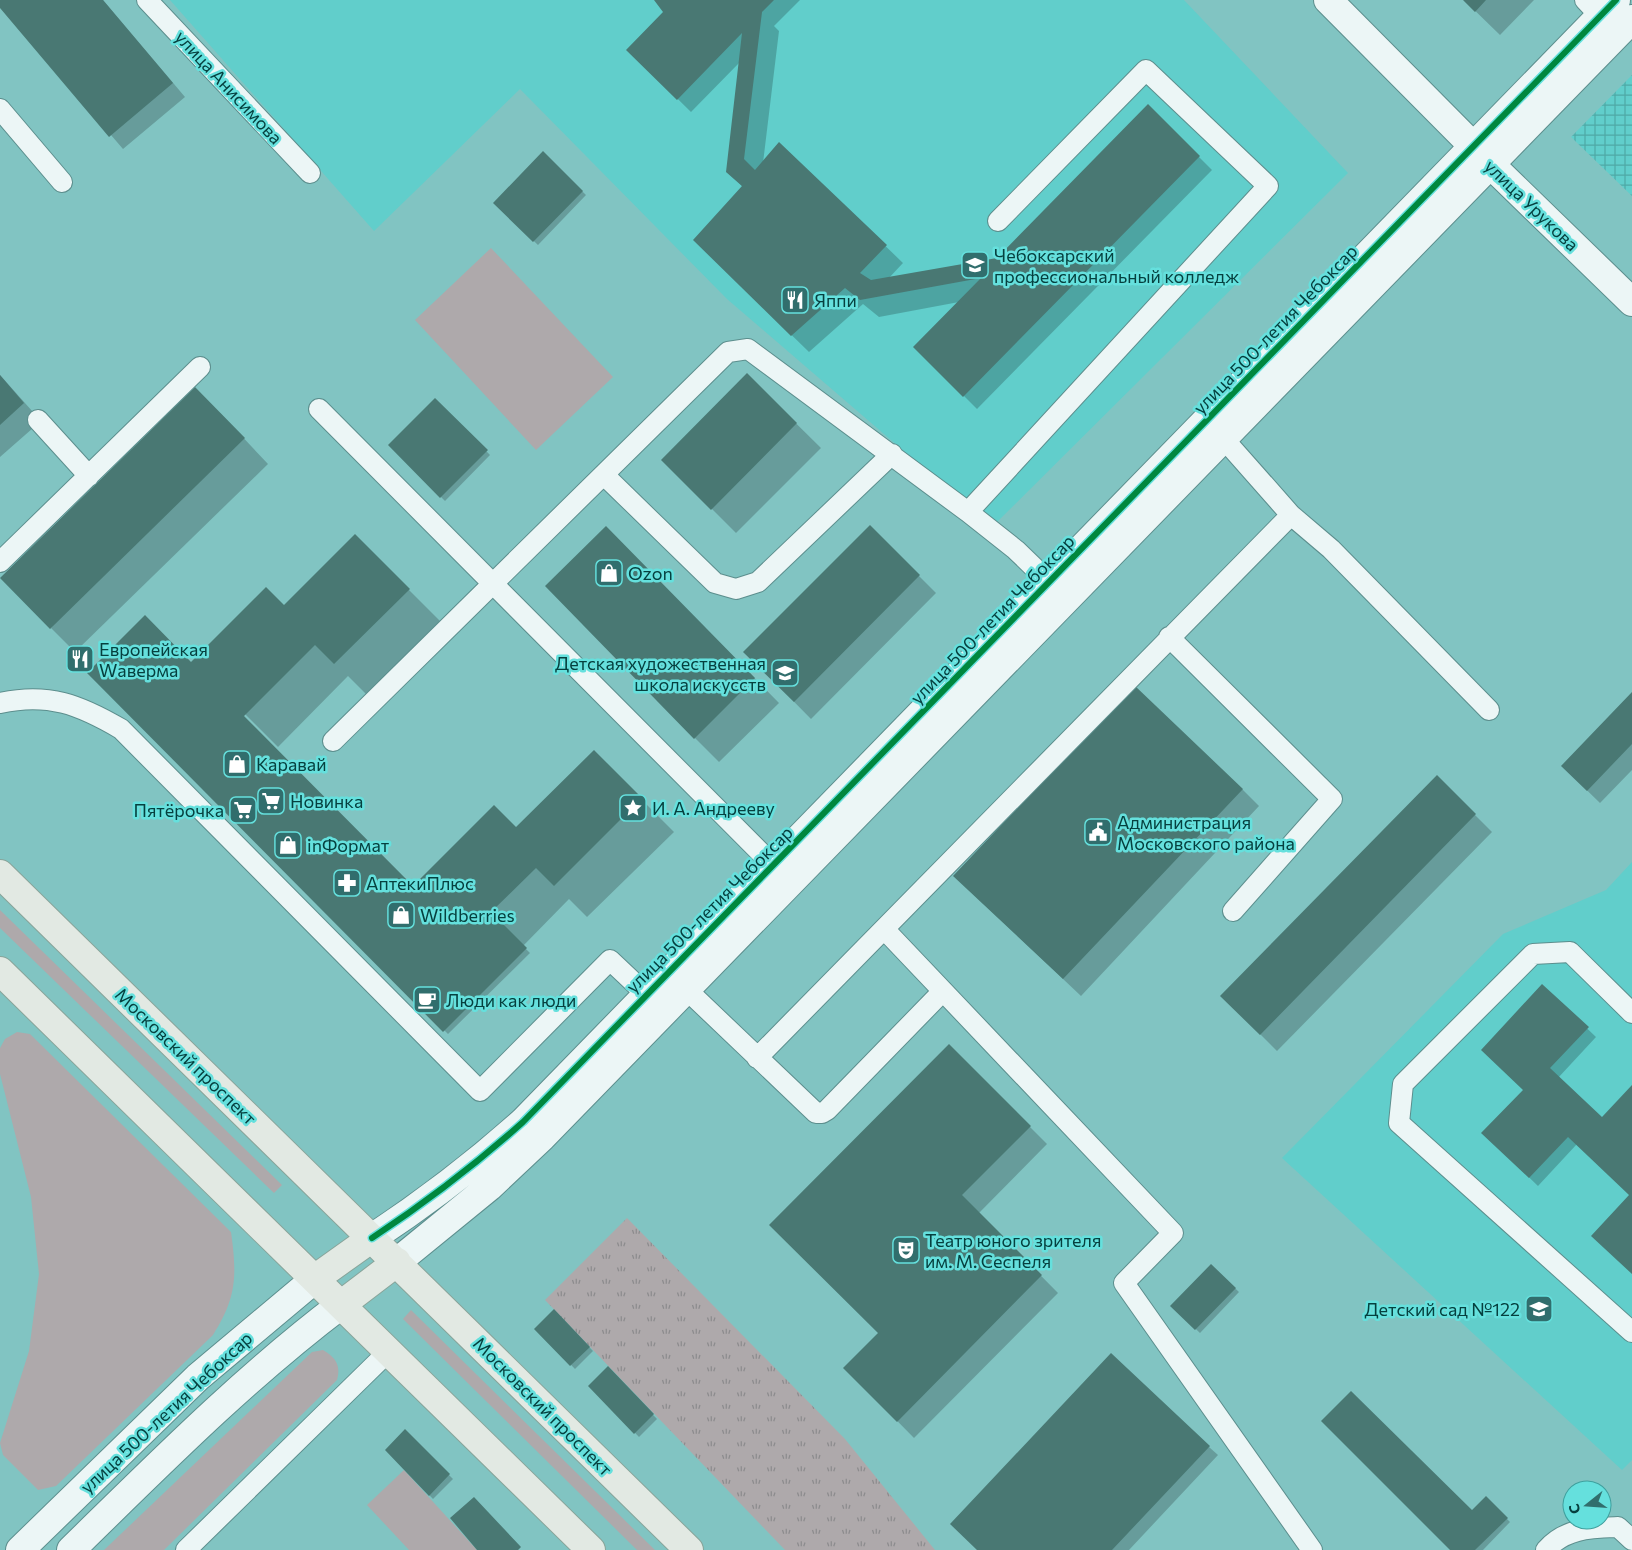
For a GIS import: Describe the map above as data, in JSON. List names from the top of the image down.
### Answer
{
  "streets": {
    "main road": ["Московский проспект"],
    "street": ["улица Урукова", "улица 500-летия Чебоксар"],
    "lane": ["улица Анисимова"]
  },
  "crossings": [
    ["улица Урукова", "улица 500-летия Чебоксар"],
    ["улица 500-летия Чебоксар", "Московский проспект"]
  ],
  "places": {
    "school or university": ["Чебоксарский профессиональный колледж", "Детская художественная школа искусств", "Детский сад №122"],
    "restaurant": ["Яппи", "Европейская Wаверма"],
    "shop": [
      "Ozon",
      "Каравай",
      "inФормат",
      "Wildberries"
    ],
    "supermarket": ["Новинка", "Пятёрочка"],
    "place": ["И. А. Андрееву"],
    "public building": ["Администрация Московского района"],
    "pharmacy": ["АптекиПлюс"],
    "cafe": ["Люди как люди"],
    "theatre": ["Театр юного зрителя им. М. Сеспеля"]
  },
  "north": "left"
}
